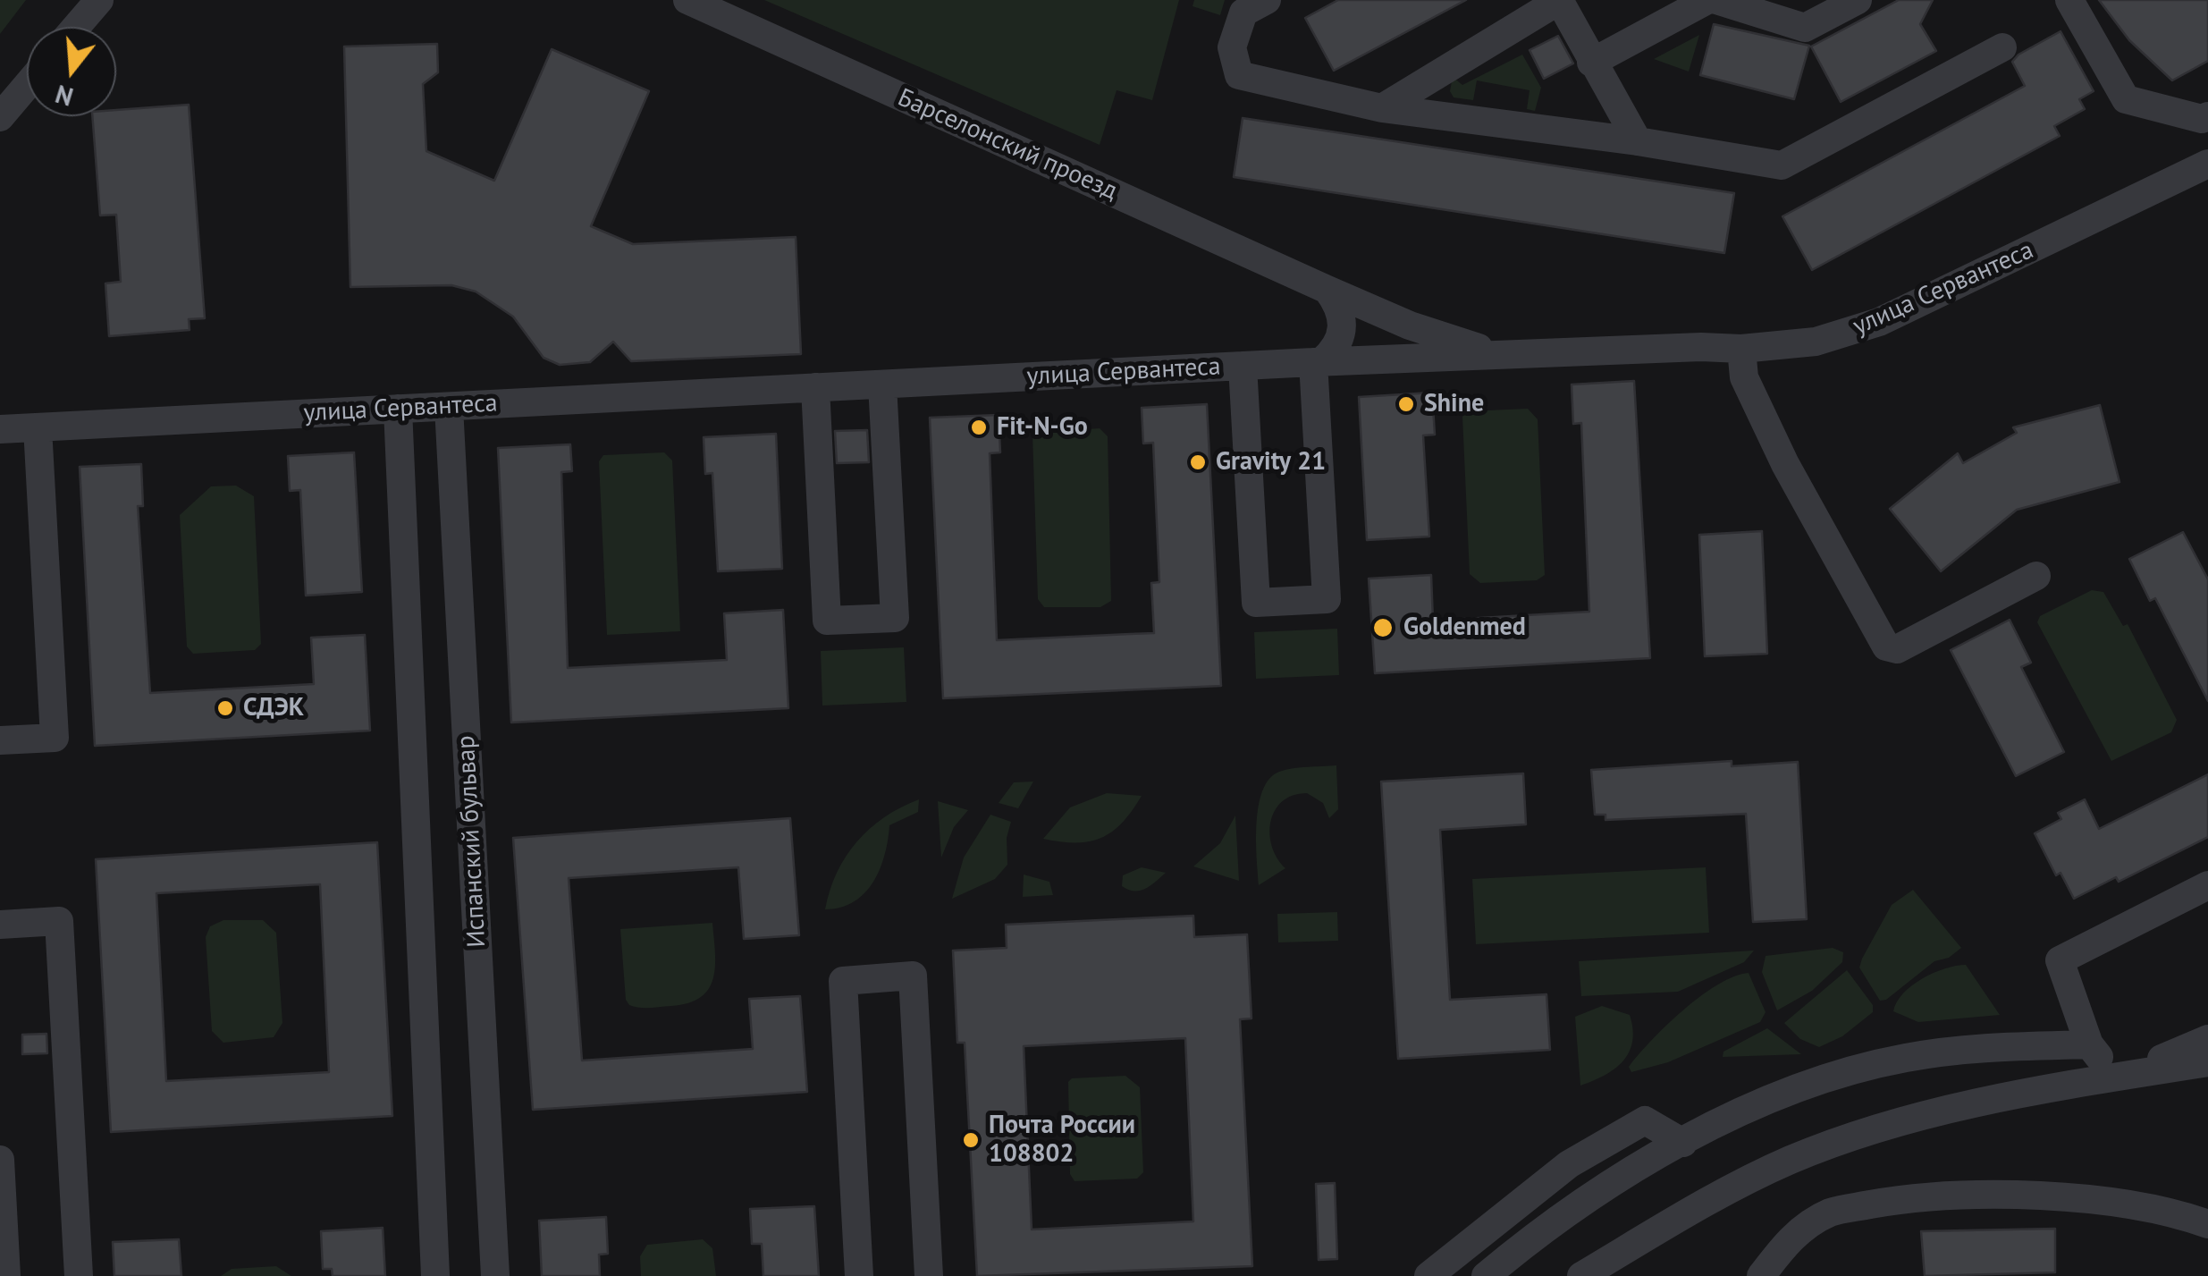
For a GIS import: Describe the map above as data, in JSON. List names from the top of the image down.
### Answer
{
  "streets": {
    "street": ["Барселонский проезд", "улица Сервантеса", "Испанский бульвар"]
  },
  "crossings": [
    ["Барселонский проезд", "улица Сервантеса"],
    ["улица Сервантеса", "Испанский бульвар"]
  ],
  "places": [
    "Shine",
    "Fit-N-Go",
    "Gravity 21",
    "Goldenmed",
    "СДЭК",
    "Почта России 108802"
  ],
  "north": "bottom"
}
